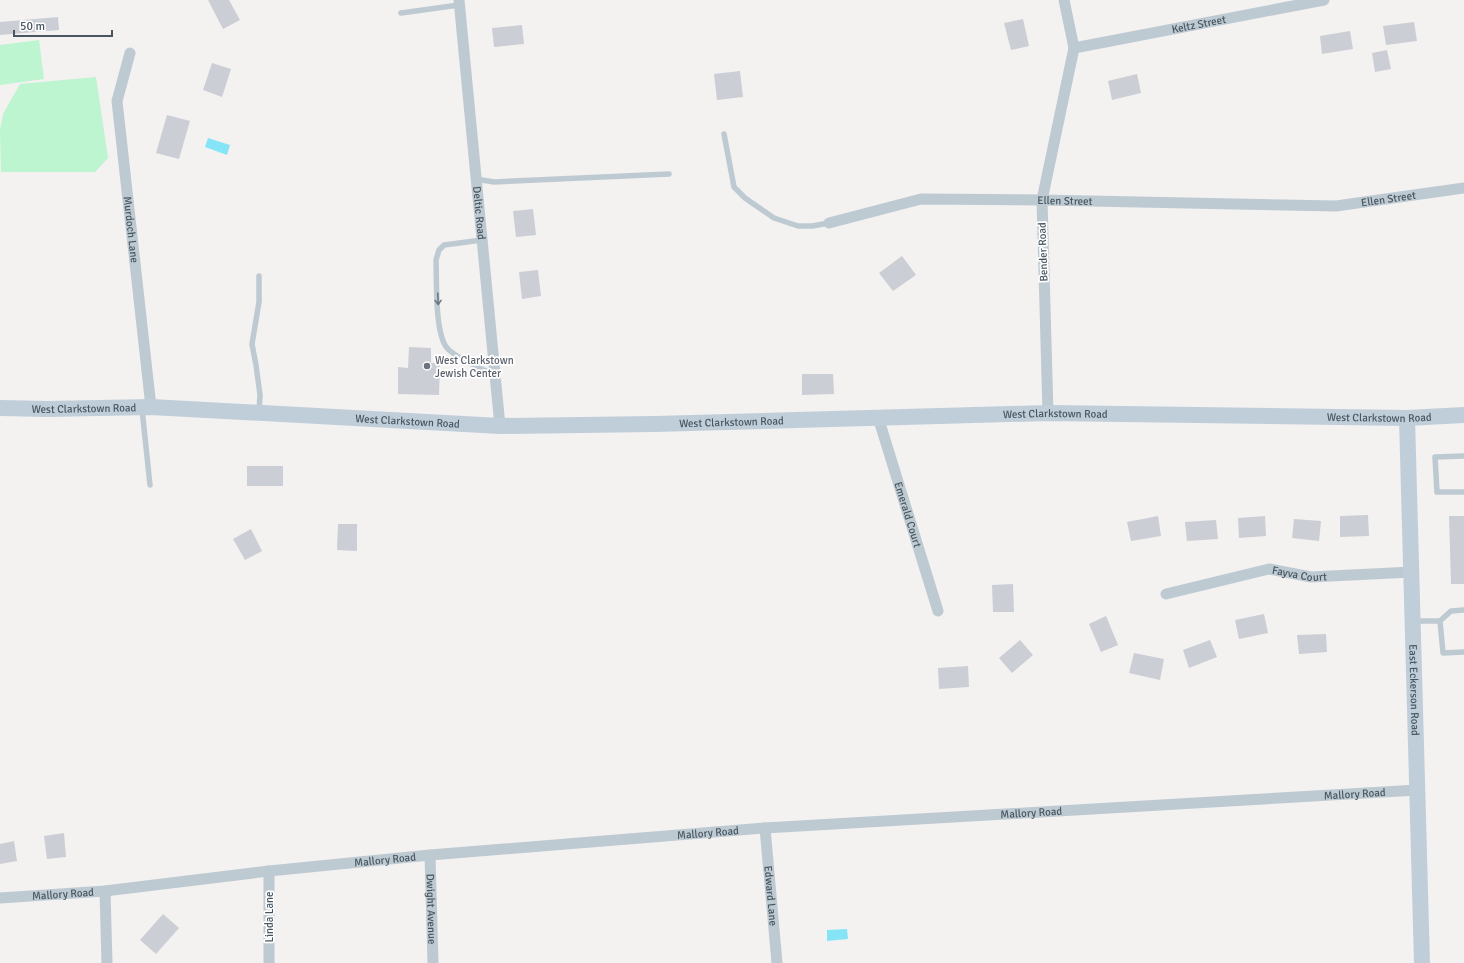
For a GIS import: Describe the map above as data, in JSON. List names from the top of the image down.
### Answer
{
  "streets": {
    "street": [
      "Keltz Street",
      "Ellen Street",
      "Deltic Road",
      "Murdoch Lane",
      "Bender Road",
      "West Clarkstown Road",
      "Emerald Court",
      "Fayva Court",
      "East Eckerson Road",
      "Mallory Road",
      "Edward Lane",
      "Dwight Avenue",
      "Linda Lane"
    ]
  },
  "crossings": [
    ["Keltz Street", "Bender Road"],
    ["Ellen Street", "Bender Road"],
    ["Deltic Road", "West Clarkstown Road"],
    ["Murdoch Lane", "West Clarkstown Road"],
    ["Bender Road", "West Clarkstown Road"],
    ["West Clarkstown Road", "Emerald Court"],
    ["West Clarkstown Road", "East Eckerson Road"],
    ["Fayva Court", "East Eckerson Road"],
    ["East Eckerson Road", "Mallory Road"],
    ["Mallory Road", "Edward Lane"],
    ["Mallory Road", "Dwight Avenue"],
    ["Mallory Road", "Linda Lane"]
  ],
  "places": ["West Clarkstown Jewish Center"],
  "scale_bar": "50 m"
}
